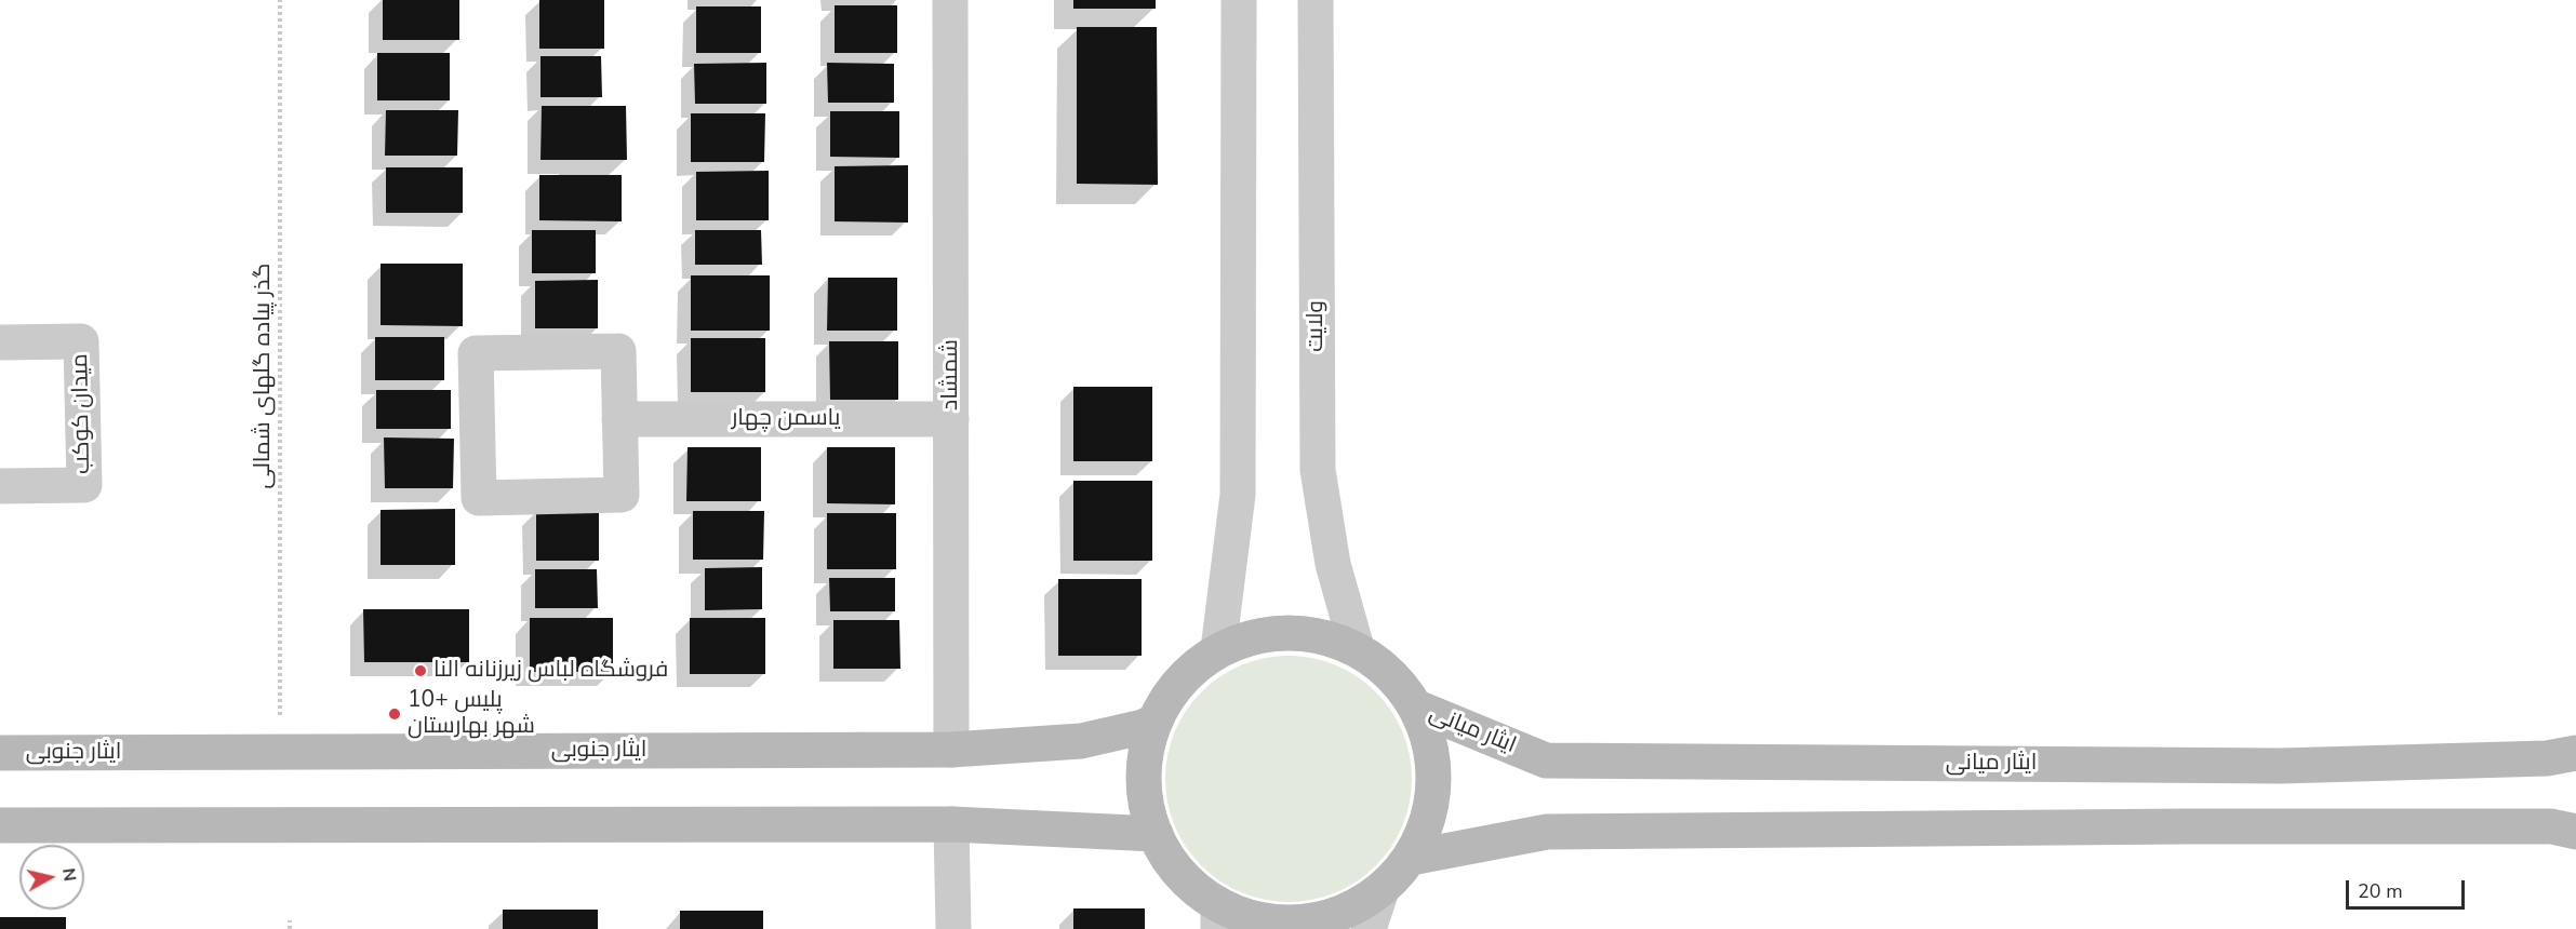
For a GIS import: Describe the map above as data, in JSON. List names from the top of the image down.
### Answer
{
  "streets": {
    "main road": ["ایثار میانی", "ایثار جنوبی"],
    "street": [
      "ولایت",
      "شمشاد",
      "میدان کوکب",
      "یاسمن چهار"
    ],
    "path": ["گذر پیاده گلهای شمالی"]
  },
  "crossings": [
    ["شمشاد", "یاسمن چهار"],
    ["شمشاد", "ایثار جنوبی"],
    ["گذر پیاده گلهای شمالی", "ایثار جنوبی"]
  ],
  "places": ["فروشگاه لباس زیرزنانه النا", "پلیس +10 شهر بهارستان"],
  "scale_bar": "20 m",
  "north": "right"
}
